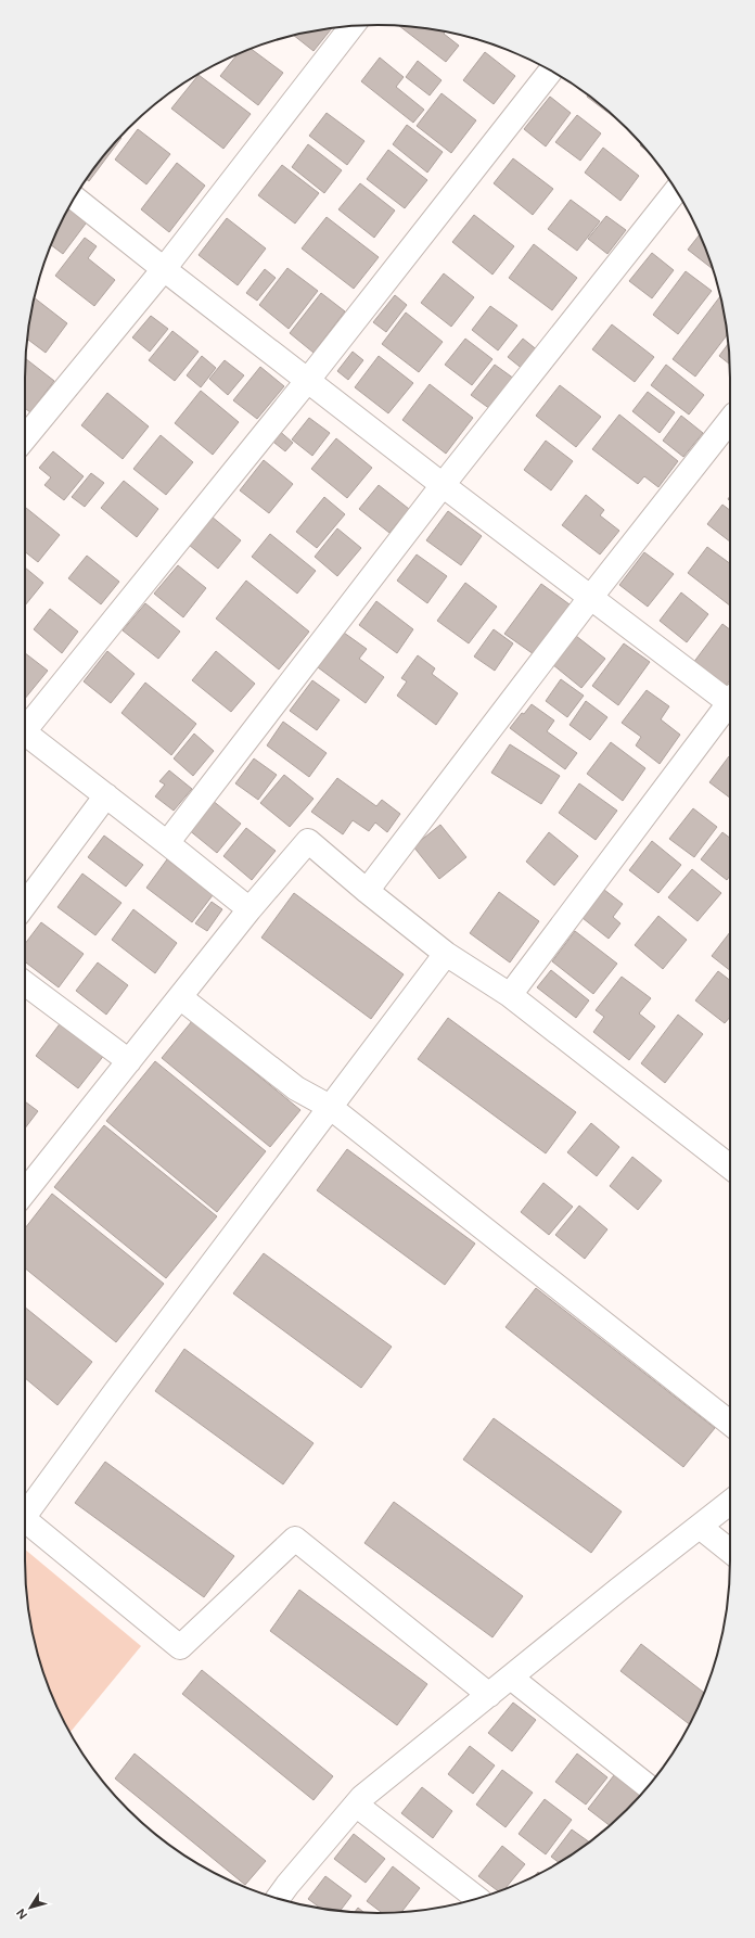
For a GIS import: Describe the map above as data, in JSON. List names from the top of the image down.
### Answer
{
  "north": "bottom left"
}
